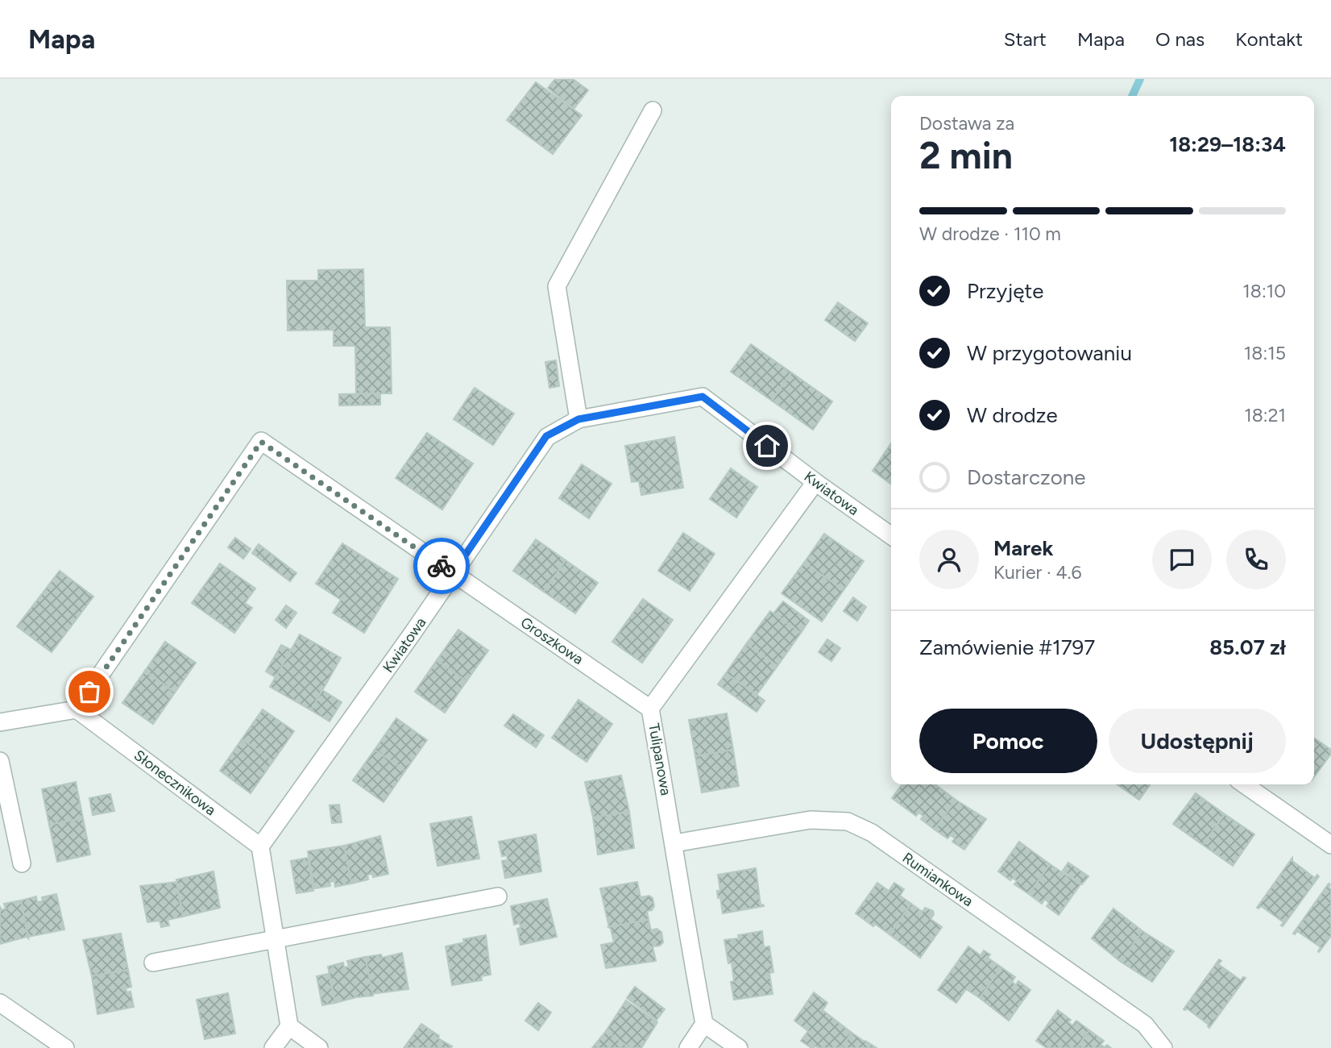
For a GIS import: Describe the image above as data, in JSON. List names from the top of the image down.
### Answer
{
  "streets": {
    "street": [
      "Kwiatowa",
      "Groszkowa",
      "Tulipanowa",
      "Słonecznikowa",
      "Rumiankowa"
    ]
  },
  "crossings": [
    ["Kwiatowa", "Groszkowa"],
    ["Kwiatowa", "Tulipanowa"],
    ["Kwiatowa", "Słonecznikowa"],
    ["Groszkowa", "Tulipanowa"],
    ["Groszkowa", "Słonecznikowa"],
    ["Tulipanowa", "Rumiankowa"]
  ],
  "page": {
    "header": "Mapa",
    "nav": [
      "Start",
      "Mapa",
      "O nas",
      "Kontakt"
    ],
    "heading": ["2 min", "Dostawa za", "18:29–18:34"],
    "panel": [
      "Marek",
      "Kurier · 4.6",
      "Zamówienie #1797",
      "85.07 zł"
    ],
    "bar": "W drodze · 110 m",
    "list": [
      ["Przyjęte", "18:10"],
      ["W przygotowaniu", "18:15"],
      ["W drodze", "18:21"],
      "Dostarczone"
    ],
    "buttons": ["Pomoc", "Udostępnij"]
  }
}
